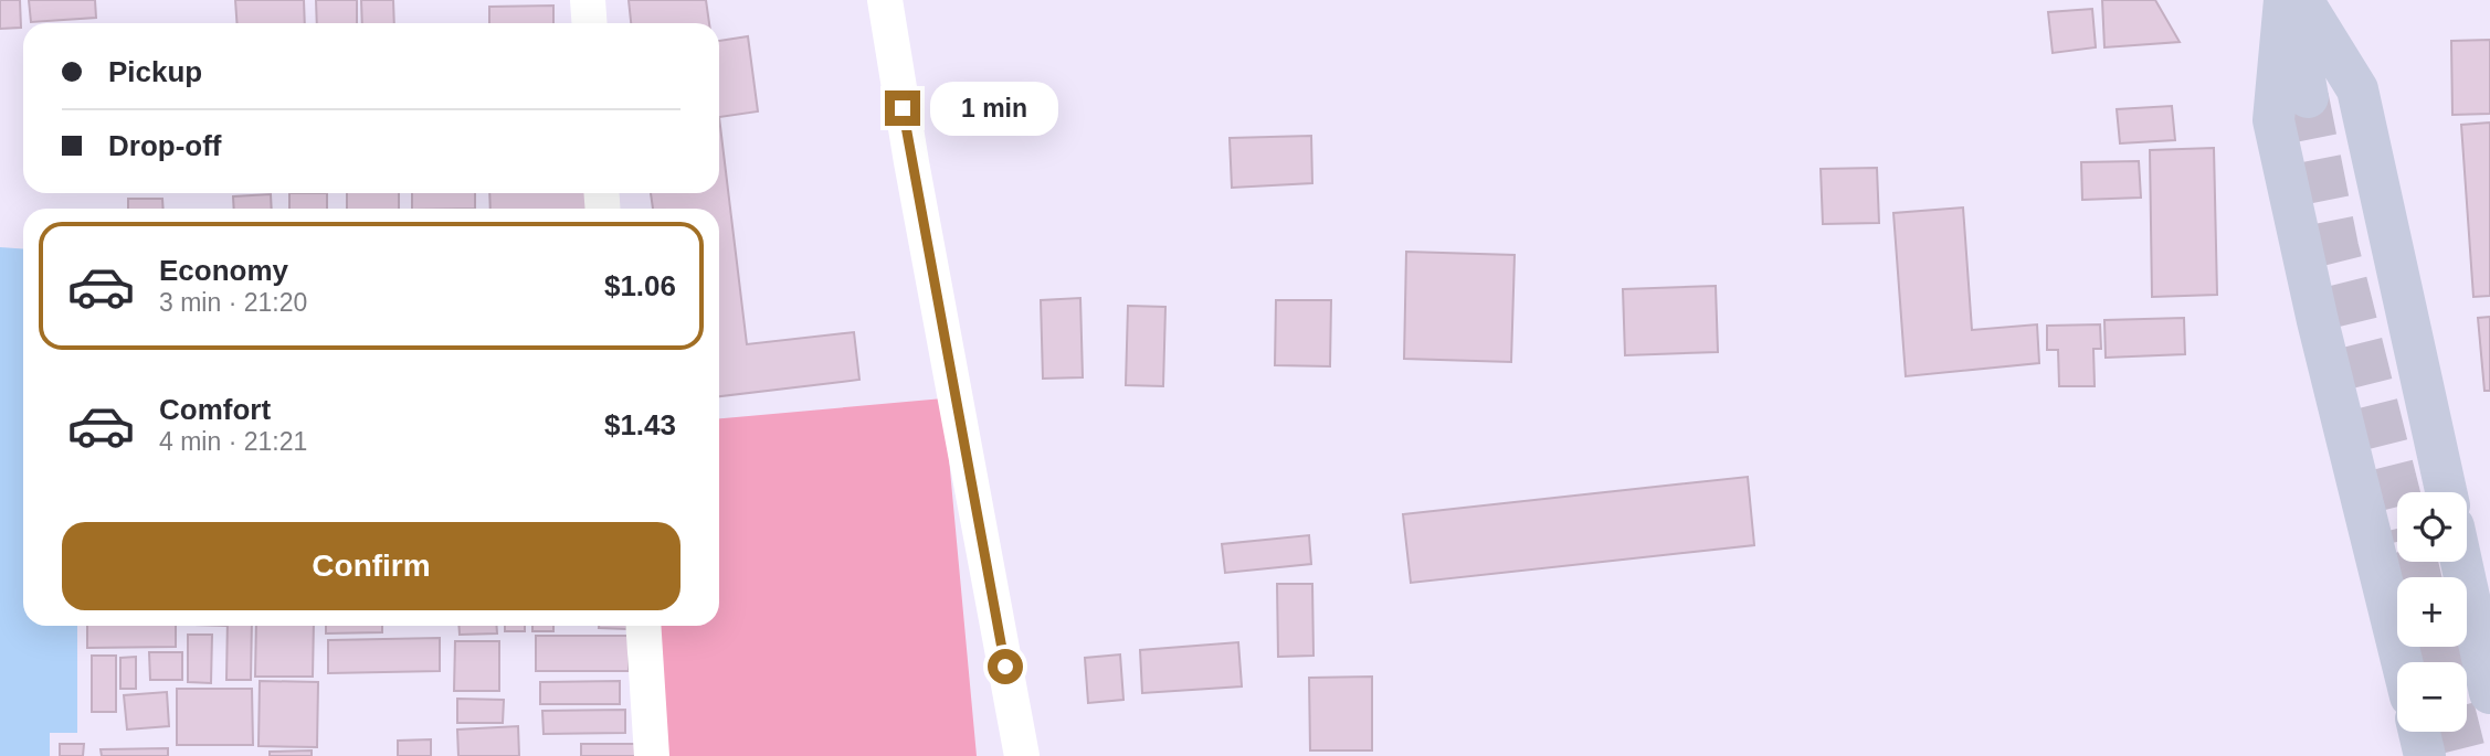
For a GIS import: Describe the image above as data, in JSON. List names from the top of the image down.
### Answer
{
  "page": {
    "banner": ["Pickup", "Drop-off"],
    "bubble": "1 min",
    "list": [
      {
        "name": "Economy",
        "note": "3 min · 21:20",
        "value": "$1.06"
      },
      {
        "name": "Comfort",
        "note": "4 min · 21:21",
        "value": "$1.43"
      }
    ],
    "map_buttons": ["+", "−"],
    "buttons": "Confirm"
  }
}
